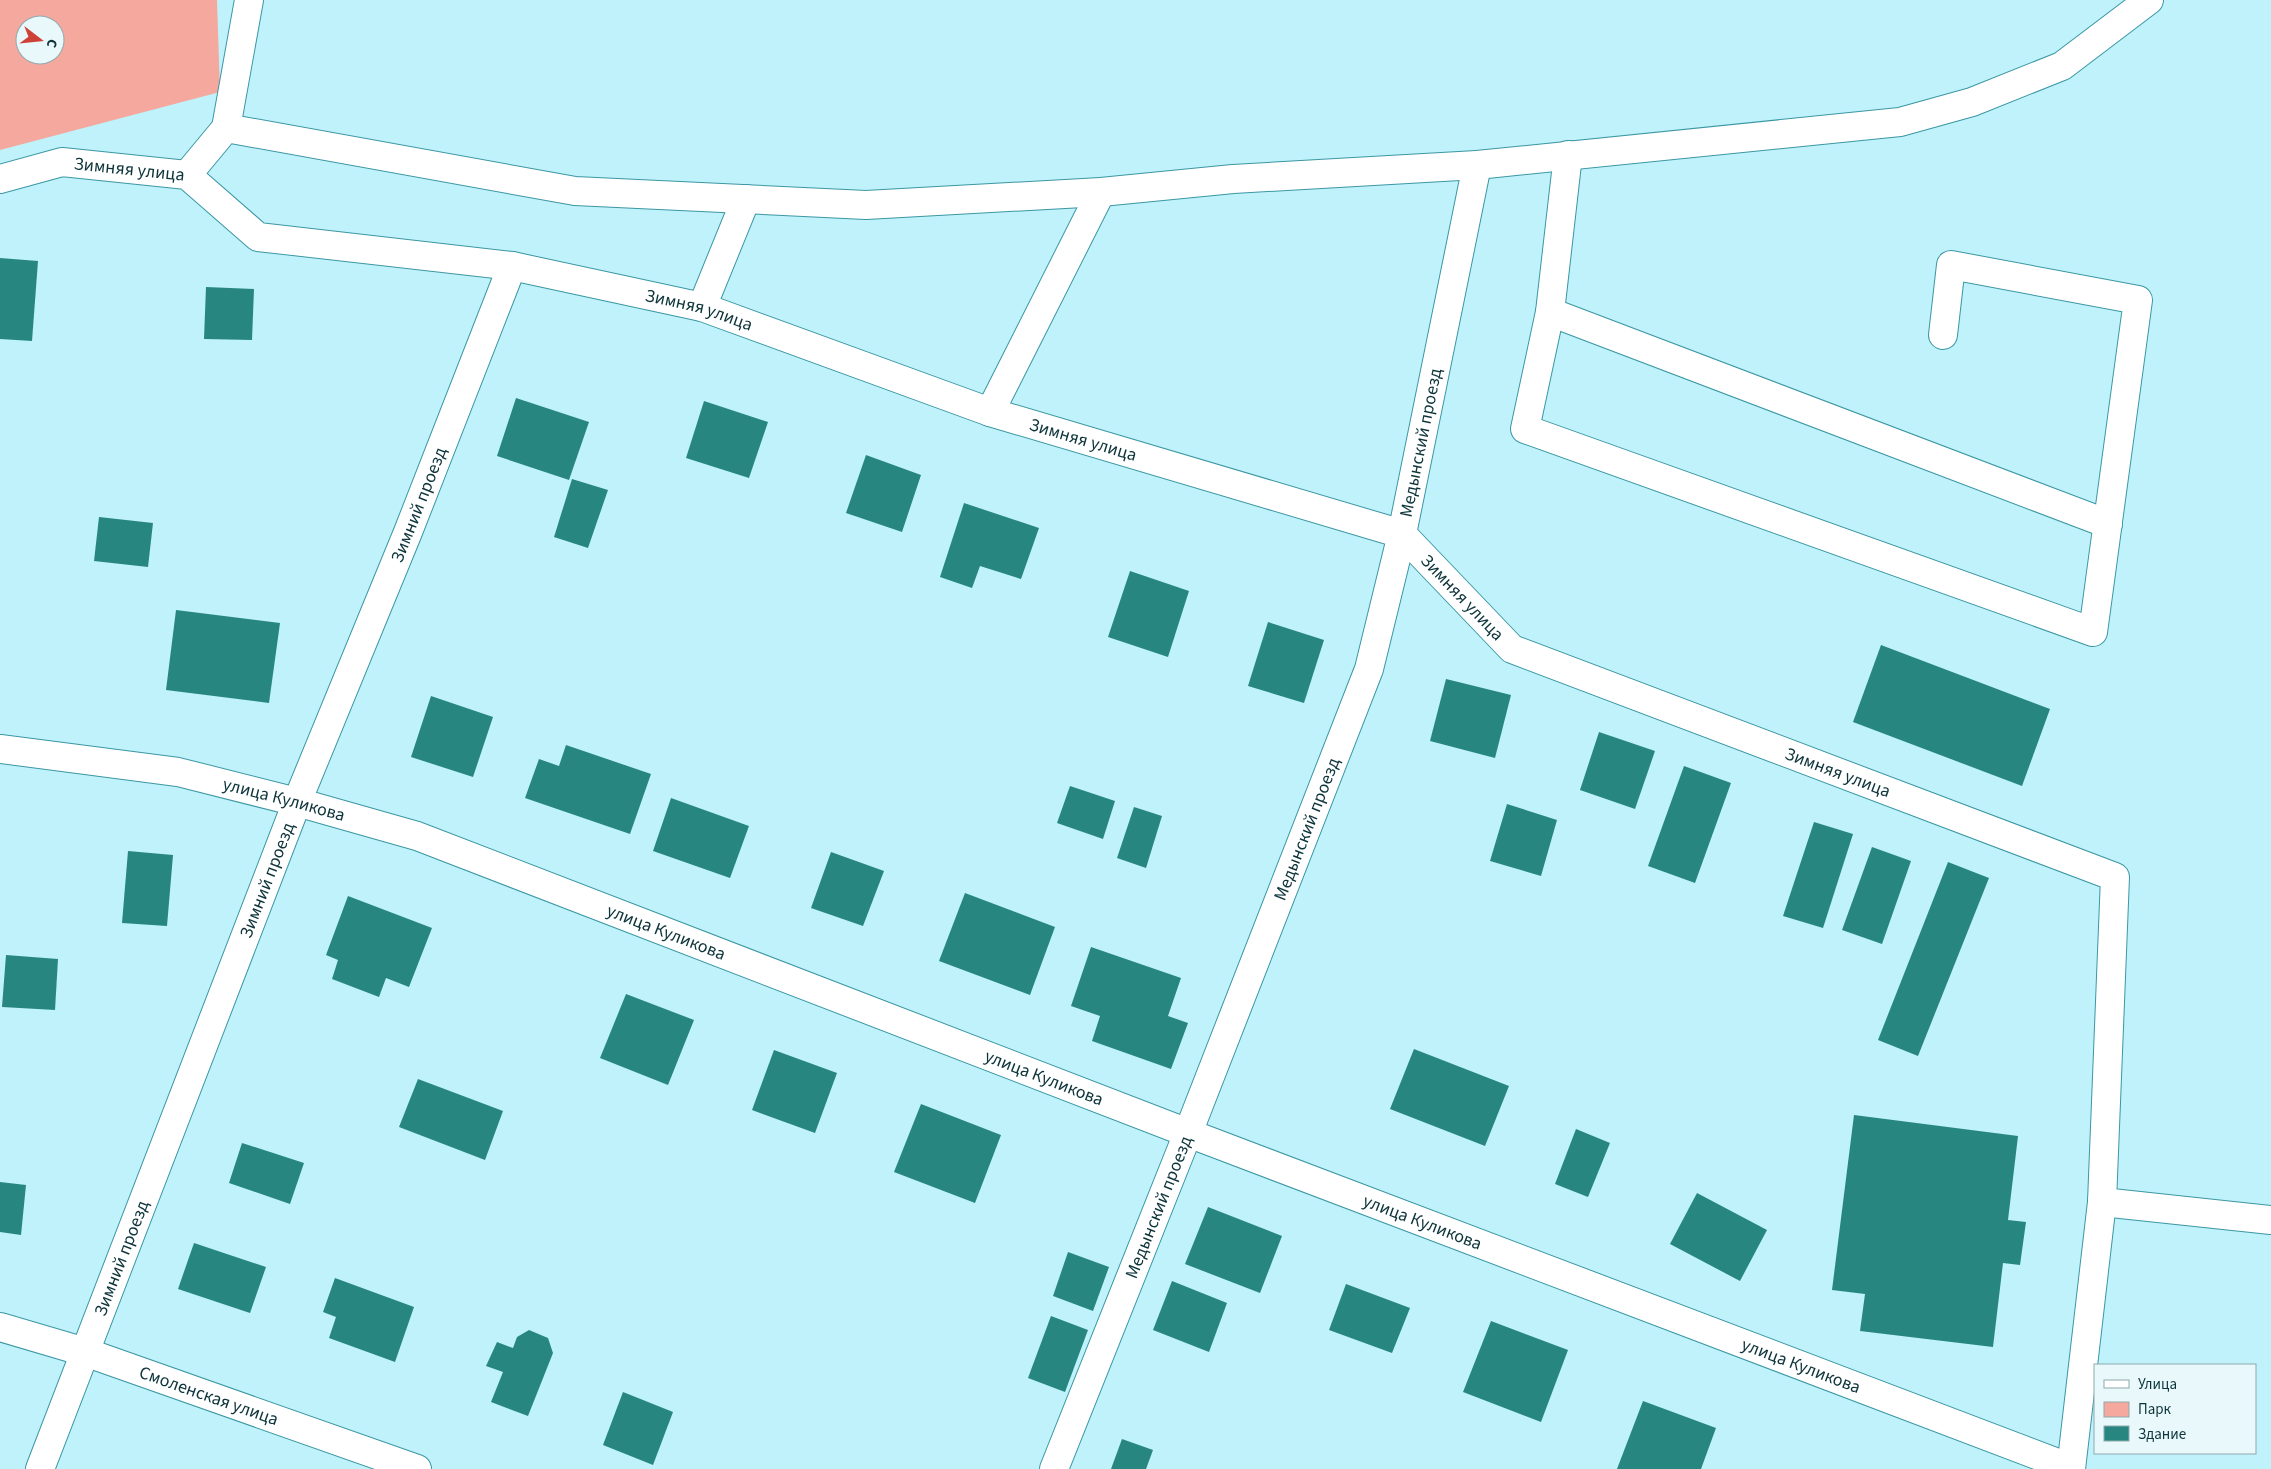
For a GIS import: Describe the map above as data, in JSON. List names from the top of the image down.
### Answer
{
  "streets": {
    "street": [
      "Зимняя улица",
      "Медынский проезд",
      "Зимний проезд",
      "улица Куликова",
      "Смоленская улица"
    ]
  },
  "crossings": [
    ["Зимняя улица", "Медынский проезд"],
    ["Зимняя улица", "Зимний проезд"],
    ["Медынский проезд", "улица Куликова"],
    ["Зимний проезд", "улица Куликова"],
    ["Зимний проезд", "Смоленская улица"]
  ],
  "legend": ["Улица", "Парк", "Здание"],
  "north": "right"
}
